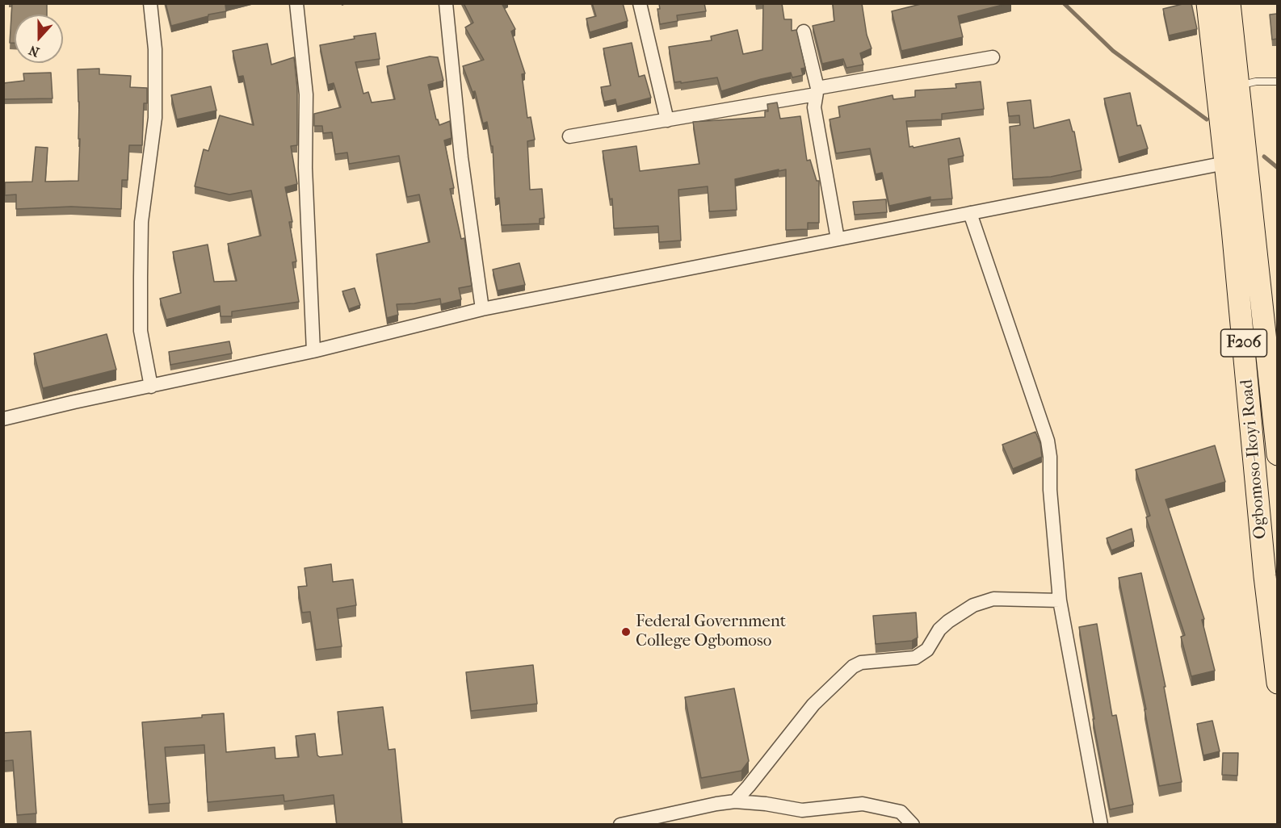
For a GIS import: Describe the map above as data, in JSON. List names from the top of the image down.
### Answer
{
  "streets": {
    "main road": ["F206", "Ogbomoso-Ikoyi Road"]
  },
  "places": ["Federal Government College Ogbomoso"],
  "north": "bottom"
}
